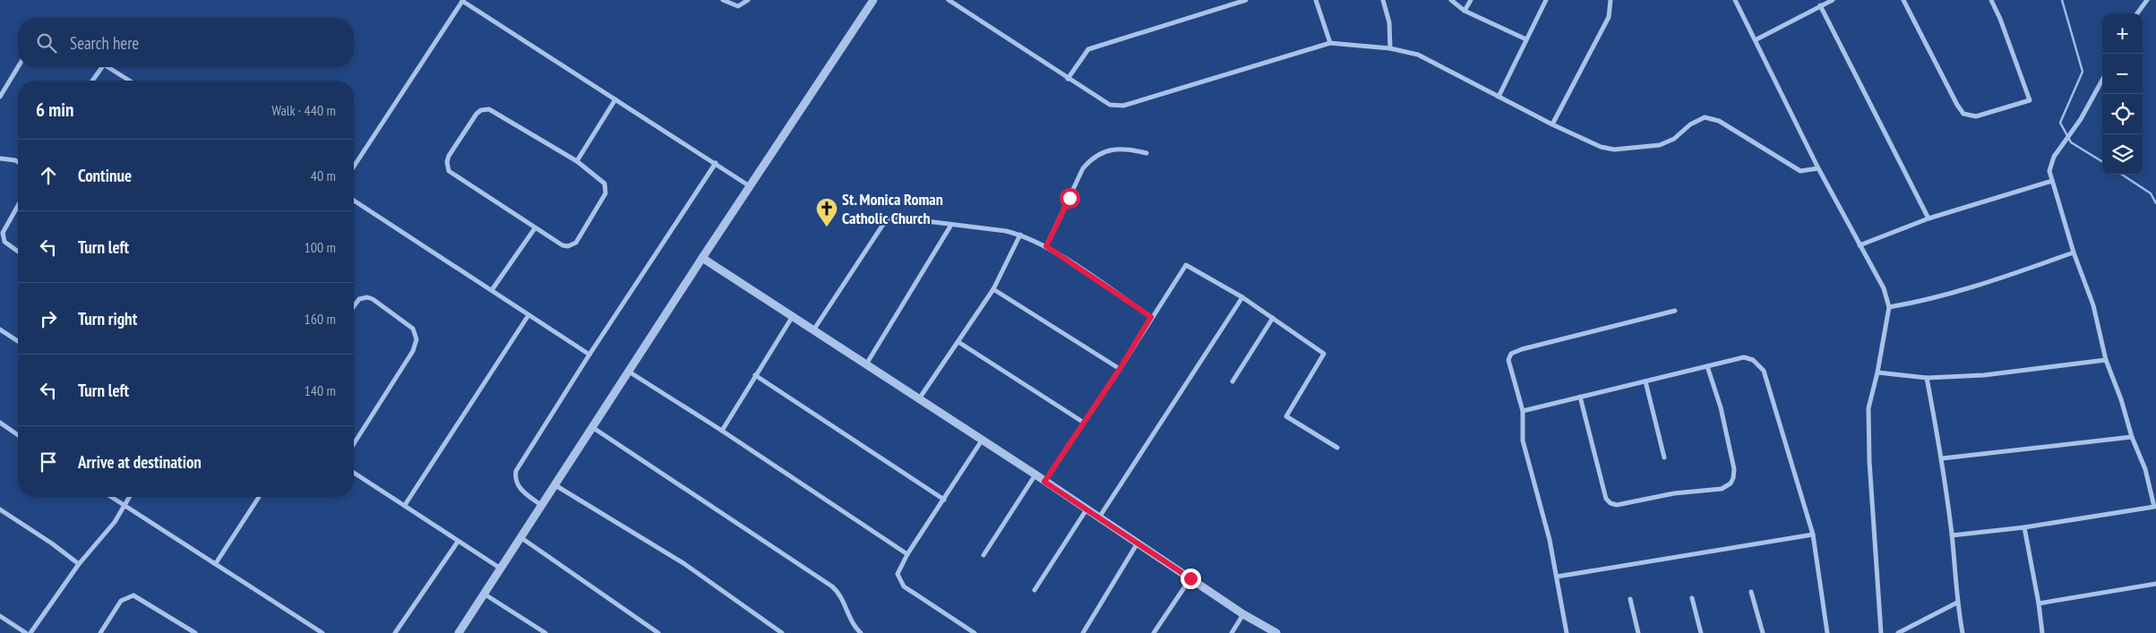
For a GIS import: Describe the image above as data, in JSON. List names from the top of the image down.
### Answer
{
  "places": {
    "church": ["St. Monica Roman Catholic Church"]
  },
  "page": {
    "map_buttons": ["+", "−"],
    "search": "Search here",
    "heading": ["6 min", "Walk · 440 m"],
    "list": [
      ["Continue", "40 m"],
      ["Turn left", "100 m"],
      ["Turn right", "160 m"],
      ["Turn left", "140 m"],
      "Arrive at destination"
    ]
  }
}
